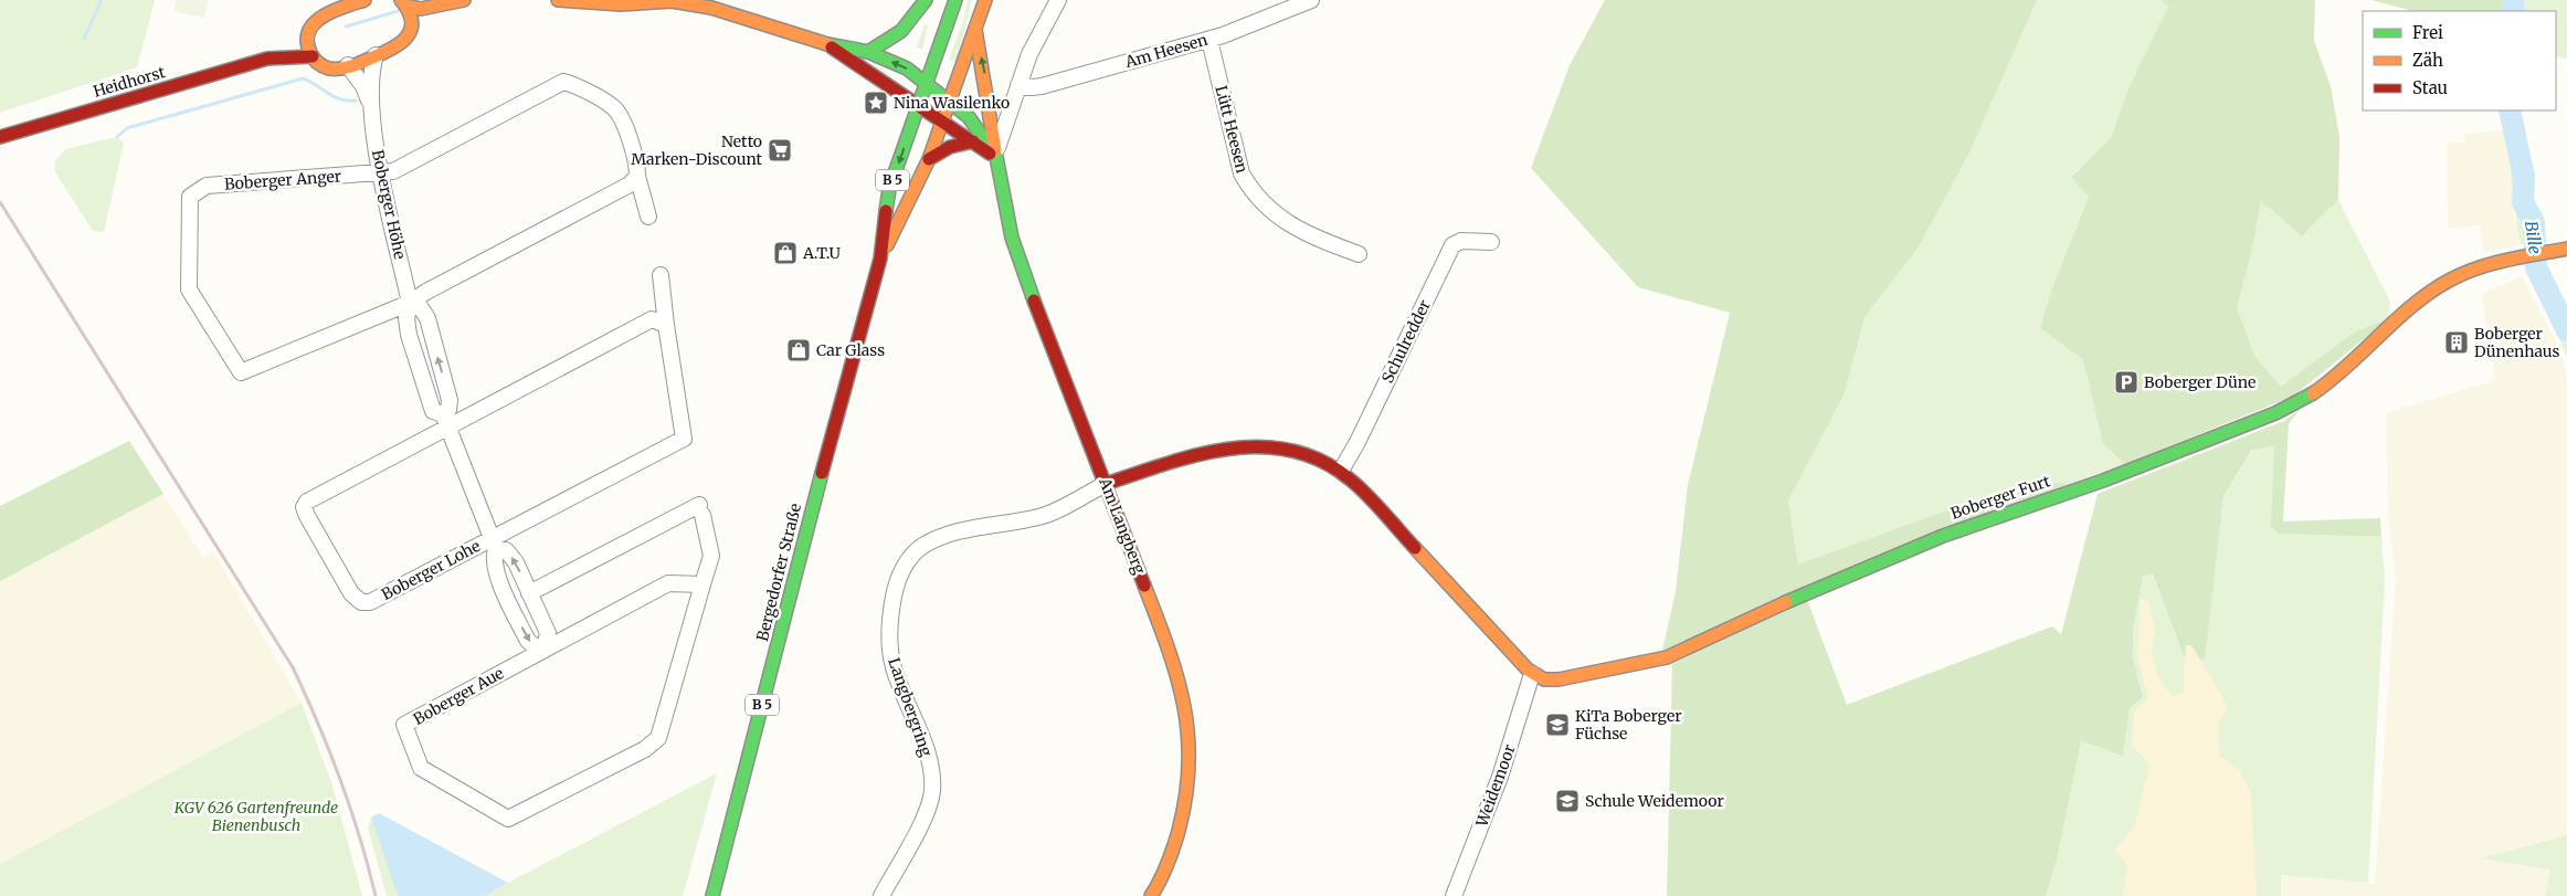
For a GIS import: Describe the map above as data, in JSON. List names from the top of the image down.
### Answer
{
  "streets": {
    "street": [
      "Am Heesen",
      "Heidhorst",
      "Lütt Heesen",
      "Boberger Anger",
      "B 5",
      "Boberger Höhe",
      "Schulredder",
      "Boberger Furt",
      "Am Langberg",
      "Boberger Lohe",
      "Bergedorfer Straße",
      "Boberger Aue",
      "Langbergring",
      "Weidemoor"
    ]
  },
  "crossings": [
    ["Am Heesen", "Lütt Heesen"],
    ["Am Heesen", "Am Langberg"],
    ["Heidhorst", "Boberger Höhe"],
    ["Boberger Anger", "Boberger Höhe"],
    ["Boberger Höhe", "Boberger Lohe"],
    ["Boberger Höhe", "Boberger Aue"],
    ["Boberger Furt", "Weidemoor"],
    ["Am Langberg", "Bergedorfer Straße"],
    ["Am Langberg", "Langbergring"]
  ],
  "water": ["Bille"],
  "parks": ["KGV 626 Gartenfreunde Bienenbusch"],
  "places": {
    "place": ["Nina Wasilenko"],
    "supermarket": ["Netto Marken-Discount"],
    "shop": ["A.T.U", "Car Glass"],
    "building": ["Boberger Dünenhaus"],
    "parking": ["Boberger Düne"],
    "school or university": ["KiTa Boberger Füchse", "Schule Weidemoor"]
  },
  "legend": ["Frei", "Zäh", "Stau"]
}
